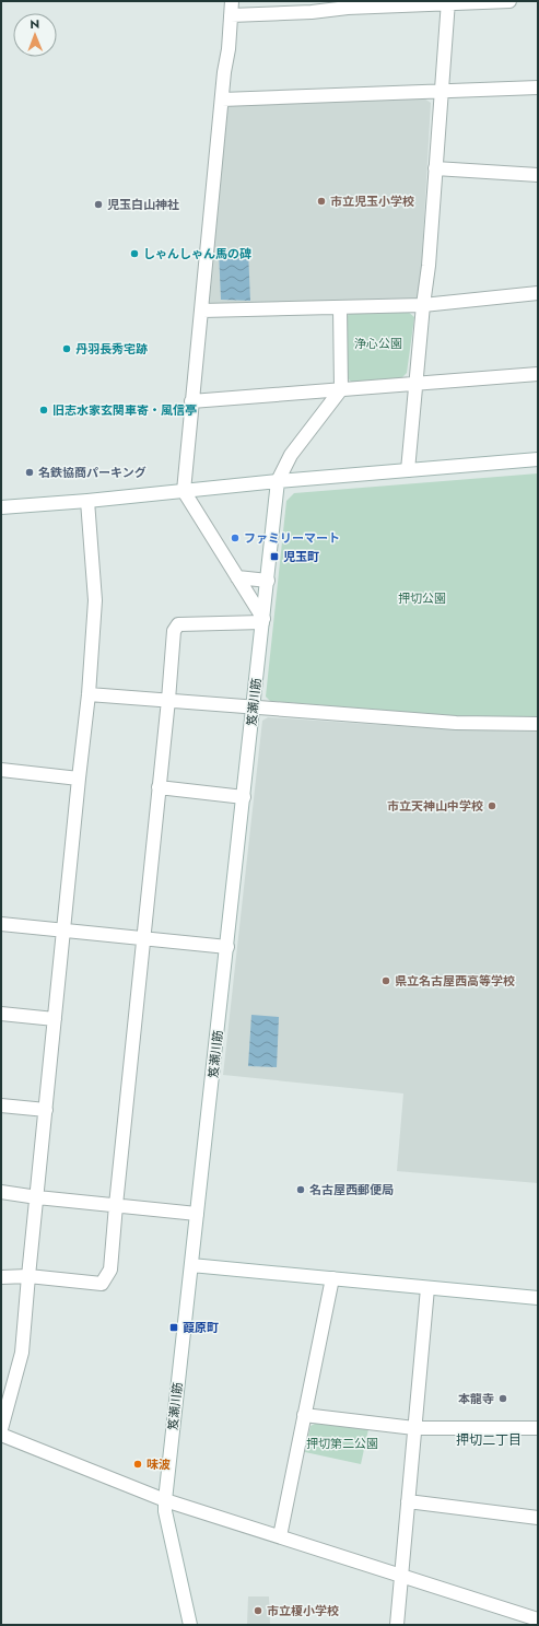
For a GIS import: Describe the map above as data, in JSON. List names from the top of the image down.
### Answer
{
  "streets": {
    "street": ["笈瀬川筋"]
  },
  "districts": ["押切二丁目"],
  "parks": ["浄心公園", "押切公園", "押切第二公園"],
  "places": {
    "other": [
      "市立児玉小学校",
      "児玉白山神社",
      "しゃんしゃん馬の碑",
      "丹羽長秀宅跡",
      "旧志水家玄関車寄・風信亭",
      "名鉄協商パーキング",
      "ファミリーマート",
      "市立天神山中学校",
      "県立名古屋西高等学校",
      "名古屋西郵便局",
      "本龍寺",
      "味波",
      "市立榎小学校"
    ],
    "transit": ["児玉町", "葭原町"]
  },
  "north": "top"
}
